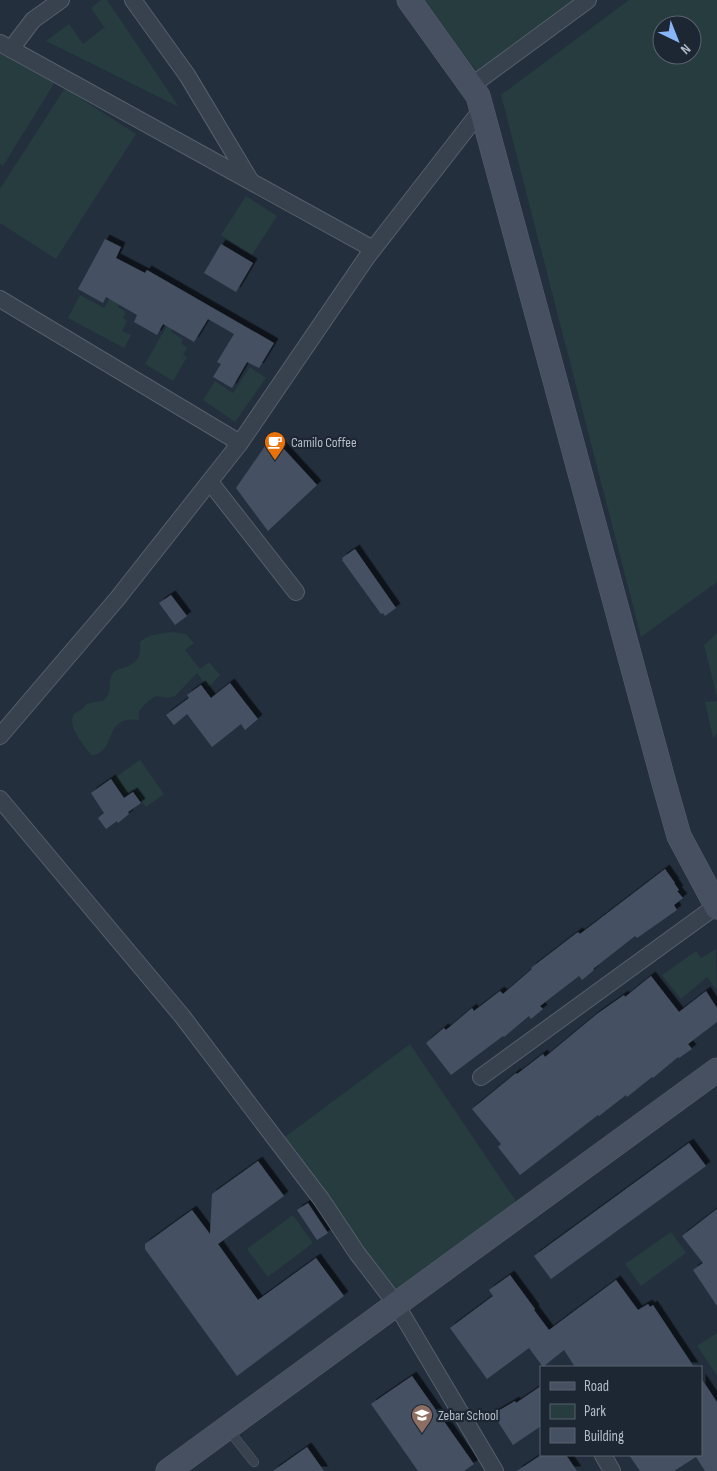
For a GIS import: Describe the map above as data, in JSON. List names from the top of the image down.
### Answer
{
  "places": {
    "cafe": ["Camilo Coffee"],
    "school or university": ["Zebar School"]
  },
  "legend": ["Road", "Park", "Building"],
  "north": "bottom right"
}
